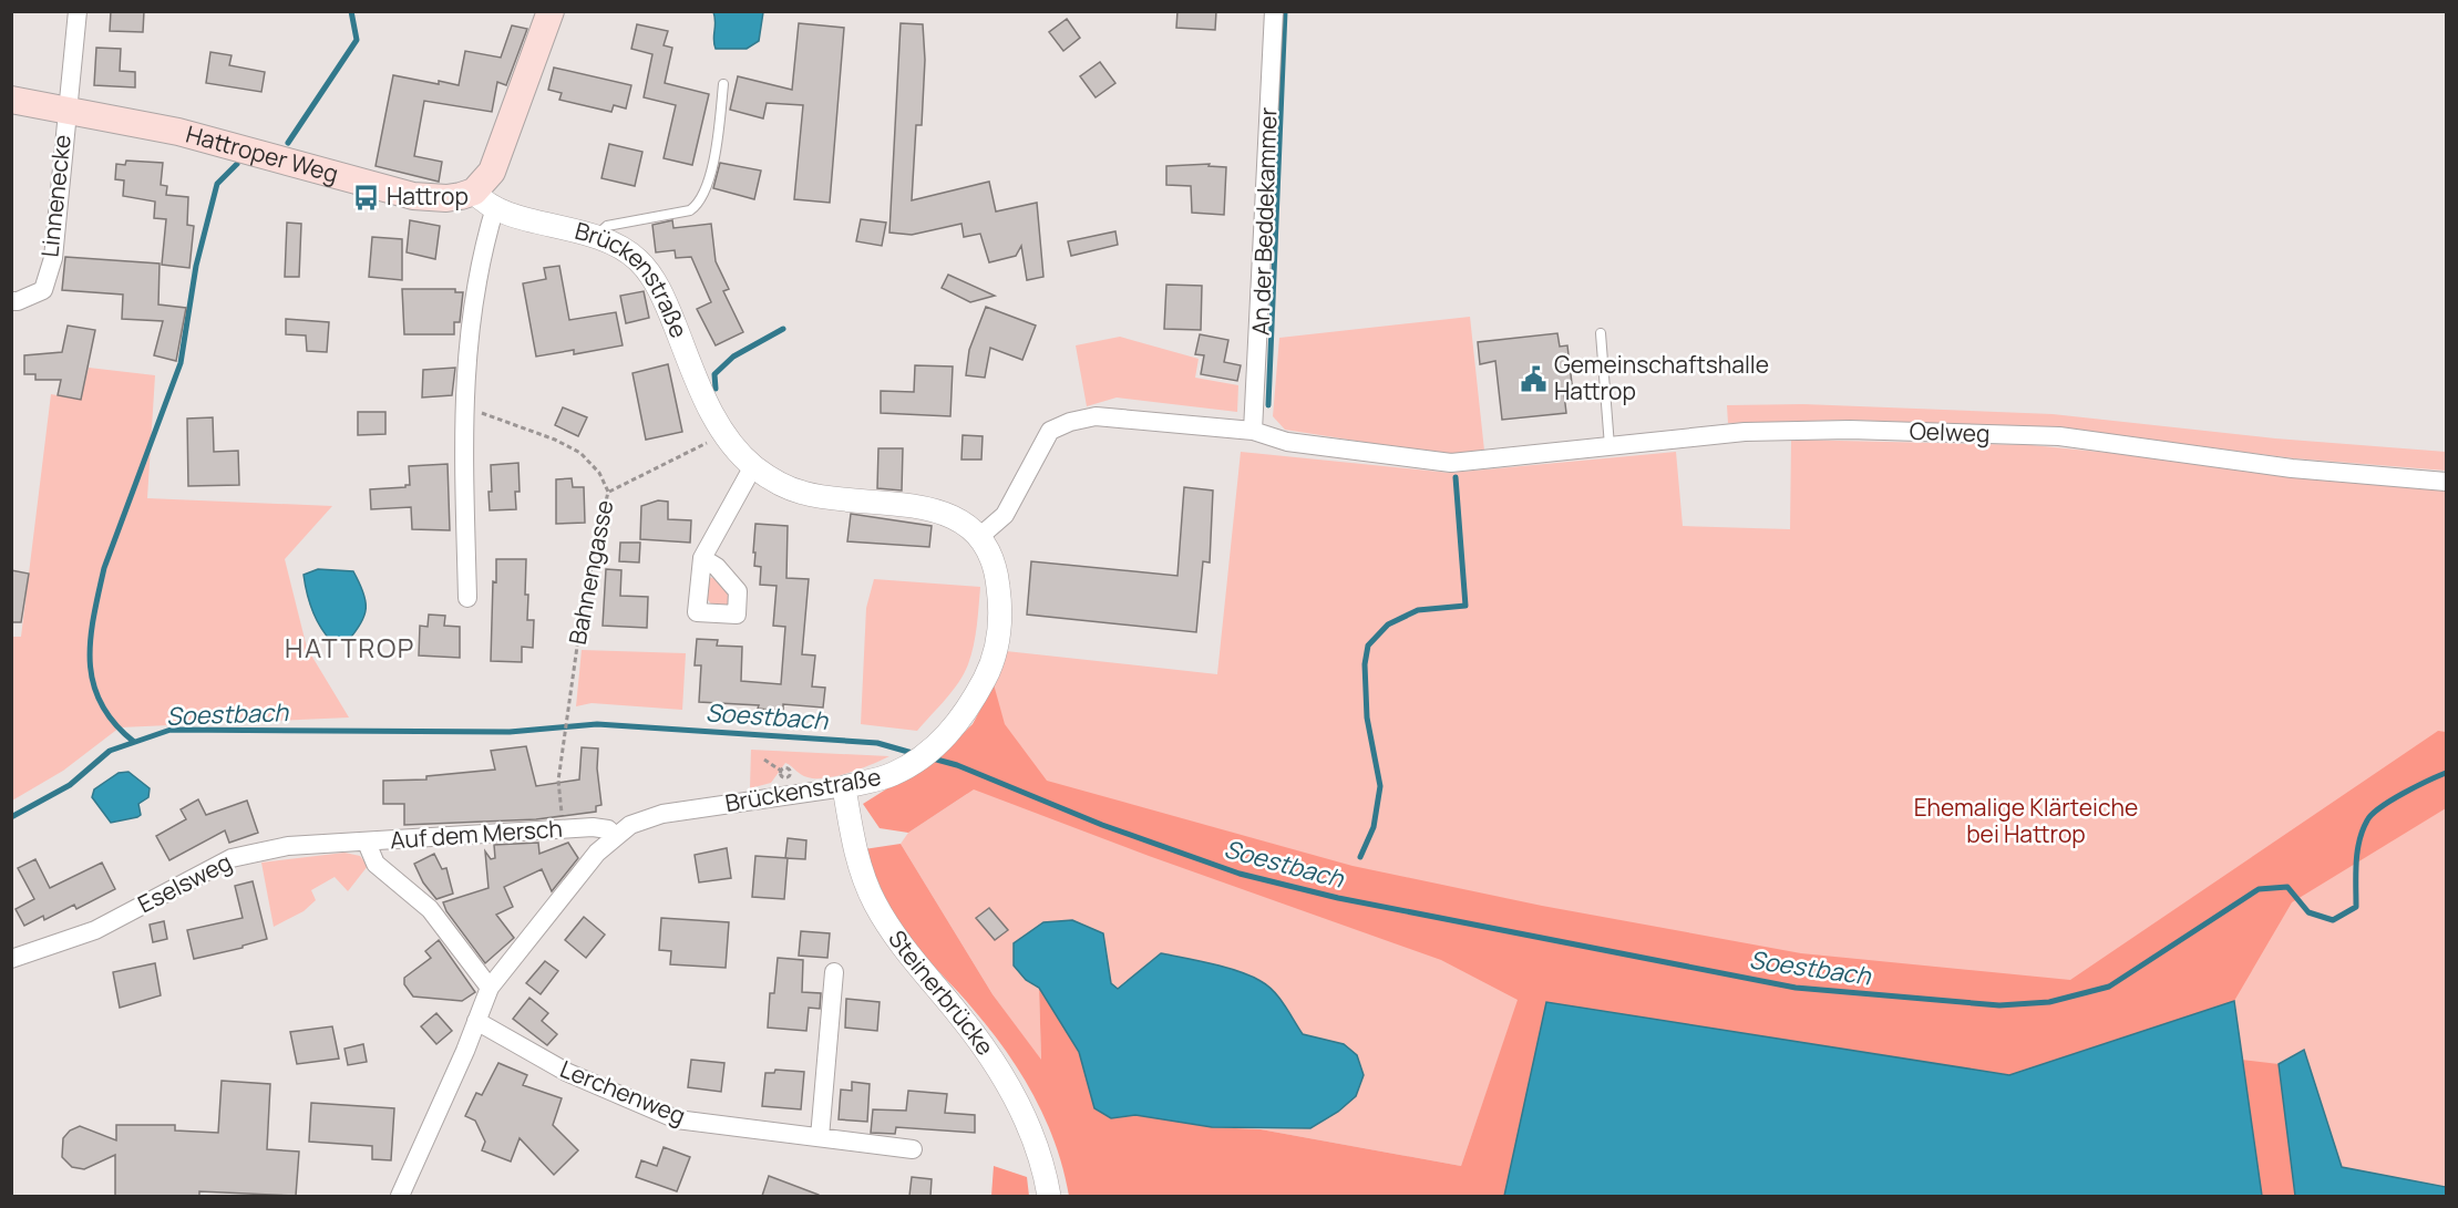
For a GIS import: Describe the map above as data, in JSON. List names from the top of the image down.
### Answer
{
  "streets": {
    "main road": ["Hattroper Weg"],
    "street": [
      "Linnenecke",
      "An der Beddekammer",
      "Brückenstraße",
      "Oelweg",
      "Auf dem Mersch",
      "Eselsweg",
      "Steinerbrücke",
      "Lerchenweg"
    ],
    "path": ["Bahnengasse"]
  },
  "crossings": [
    ["Hattroper Weg", "Linnenecke"],
    ["Hattroper Weg", "Brückenstraße"],
    ["An der Beddekammer", "Oelweg"],
    ["Brückenstraße", "Auf dem Mersch"],
    ["Brückenstraße", "Steinerbrücke"],
    ["Brückenstraße", "Lerchenweg"],
    ["Bahnengasse", "Auf dem Mersch"],
    ["Auf dem Mersch", "Eselsweg"]
  ],
  "districts": ["HATTROP"],
  "water": ["Soestbach"],
  "parks": ["Ehemalige Klärteiche bei Hattrop"],
  "places": {
    "bus stop": ["Hattrop"],
    "public building": ["Gemeinschaftshalle Hattrop"]
  }
}
